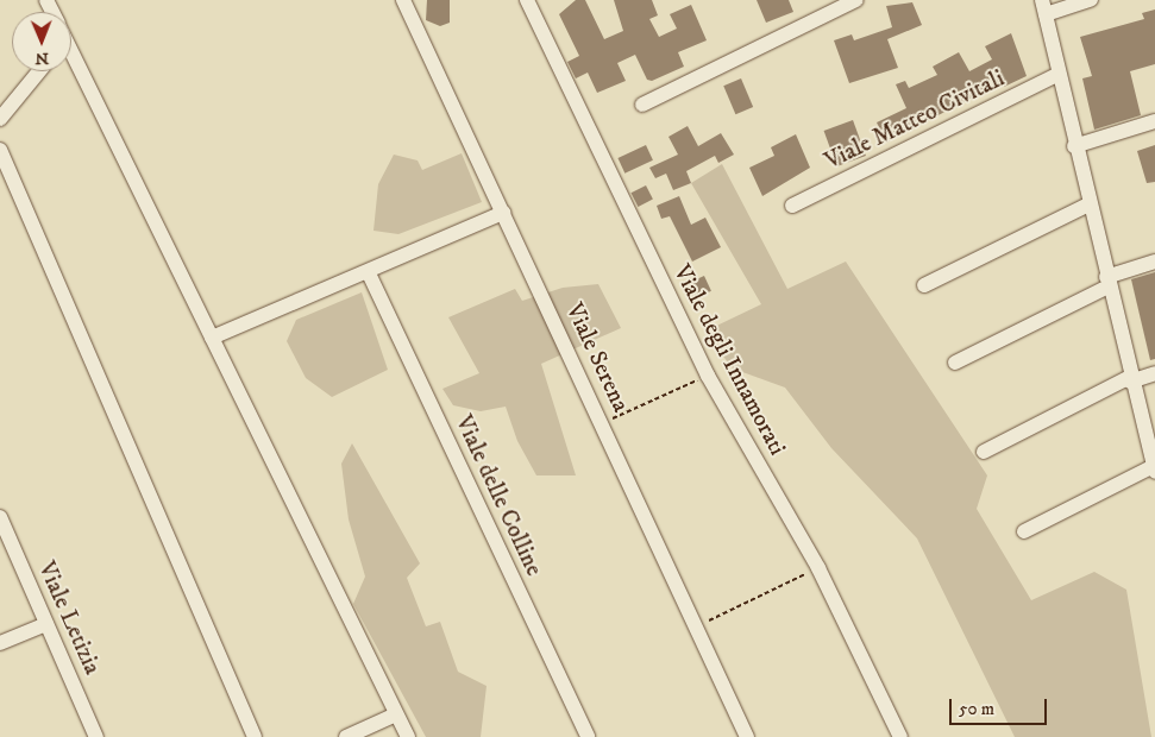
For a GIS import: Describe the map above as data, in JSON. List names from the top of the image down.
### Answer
{
  "streets": {
    "street": [
      "Viale Matteo Civitali",
      "Viale Serena",
      "Viale degli Innamorati",
      "Viale delle Colline",
      "Viale Letizia"
    ]
  },
  "scale_bar": "50 m",
  "north": "bottom"
}
